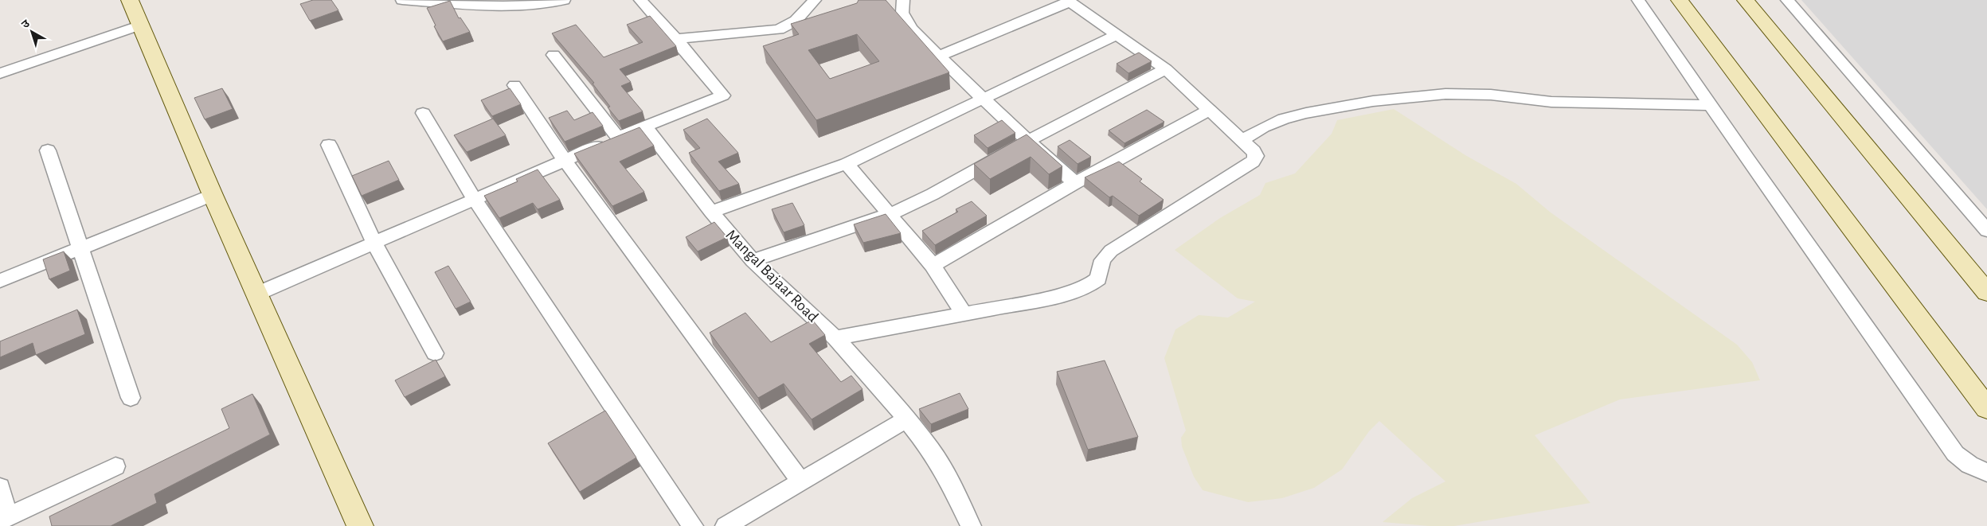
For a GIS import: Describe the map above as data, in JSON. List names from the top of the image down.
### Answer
{
  "streets": {
    "street": ["Mangal Bajaar Road"]
  },
  "north": "top left"
}
